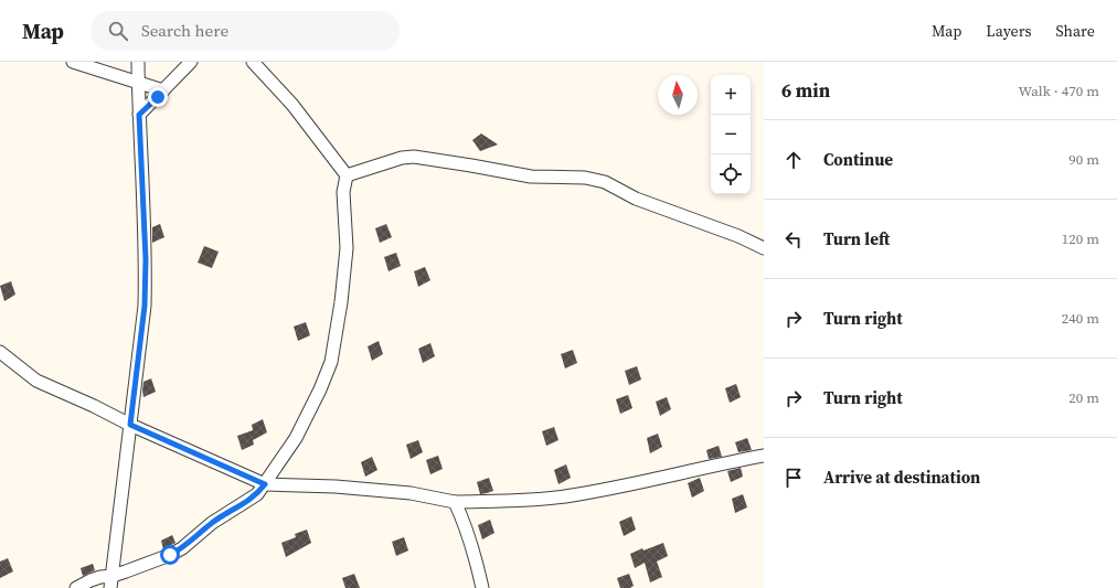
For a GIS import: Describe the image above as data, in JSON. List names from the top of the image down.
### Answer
{
  "north": "top",
  "page": {
    "header": "Map",
    "search": "Search here",
    "nav": ["Map", "Layers", "Share"],
    "heading": ["6 min", "Walk · 470 m"],
    "map_buttons": ["+", "−"],
    "list": [
      ["Continue", "90 m"],
      ["Turn left", "120 m"],
      ["Turn right", "240 m"],
      ["Turn right", "20 m"],
      "Arrive at destination"
    ]
  }
}
